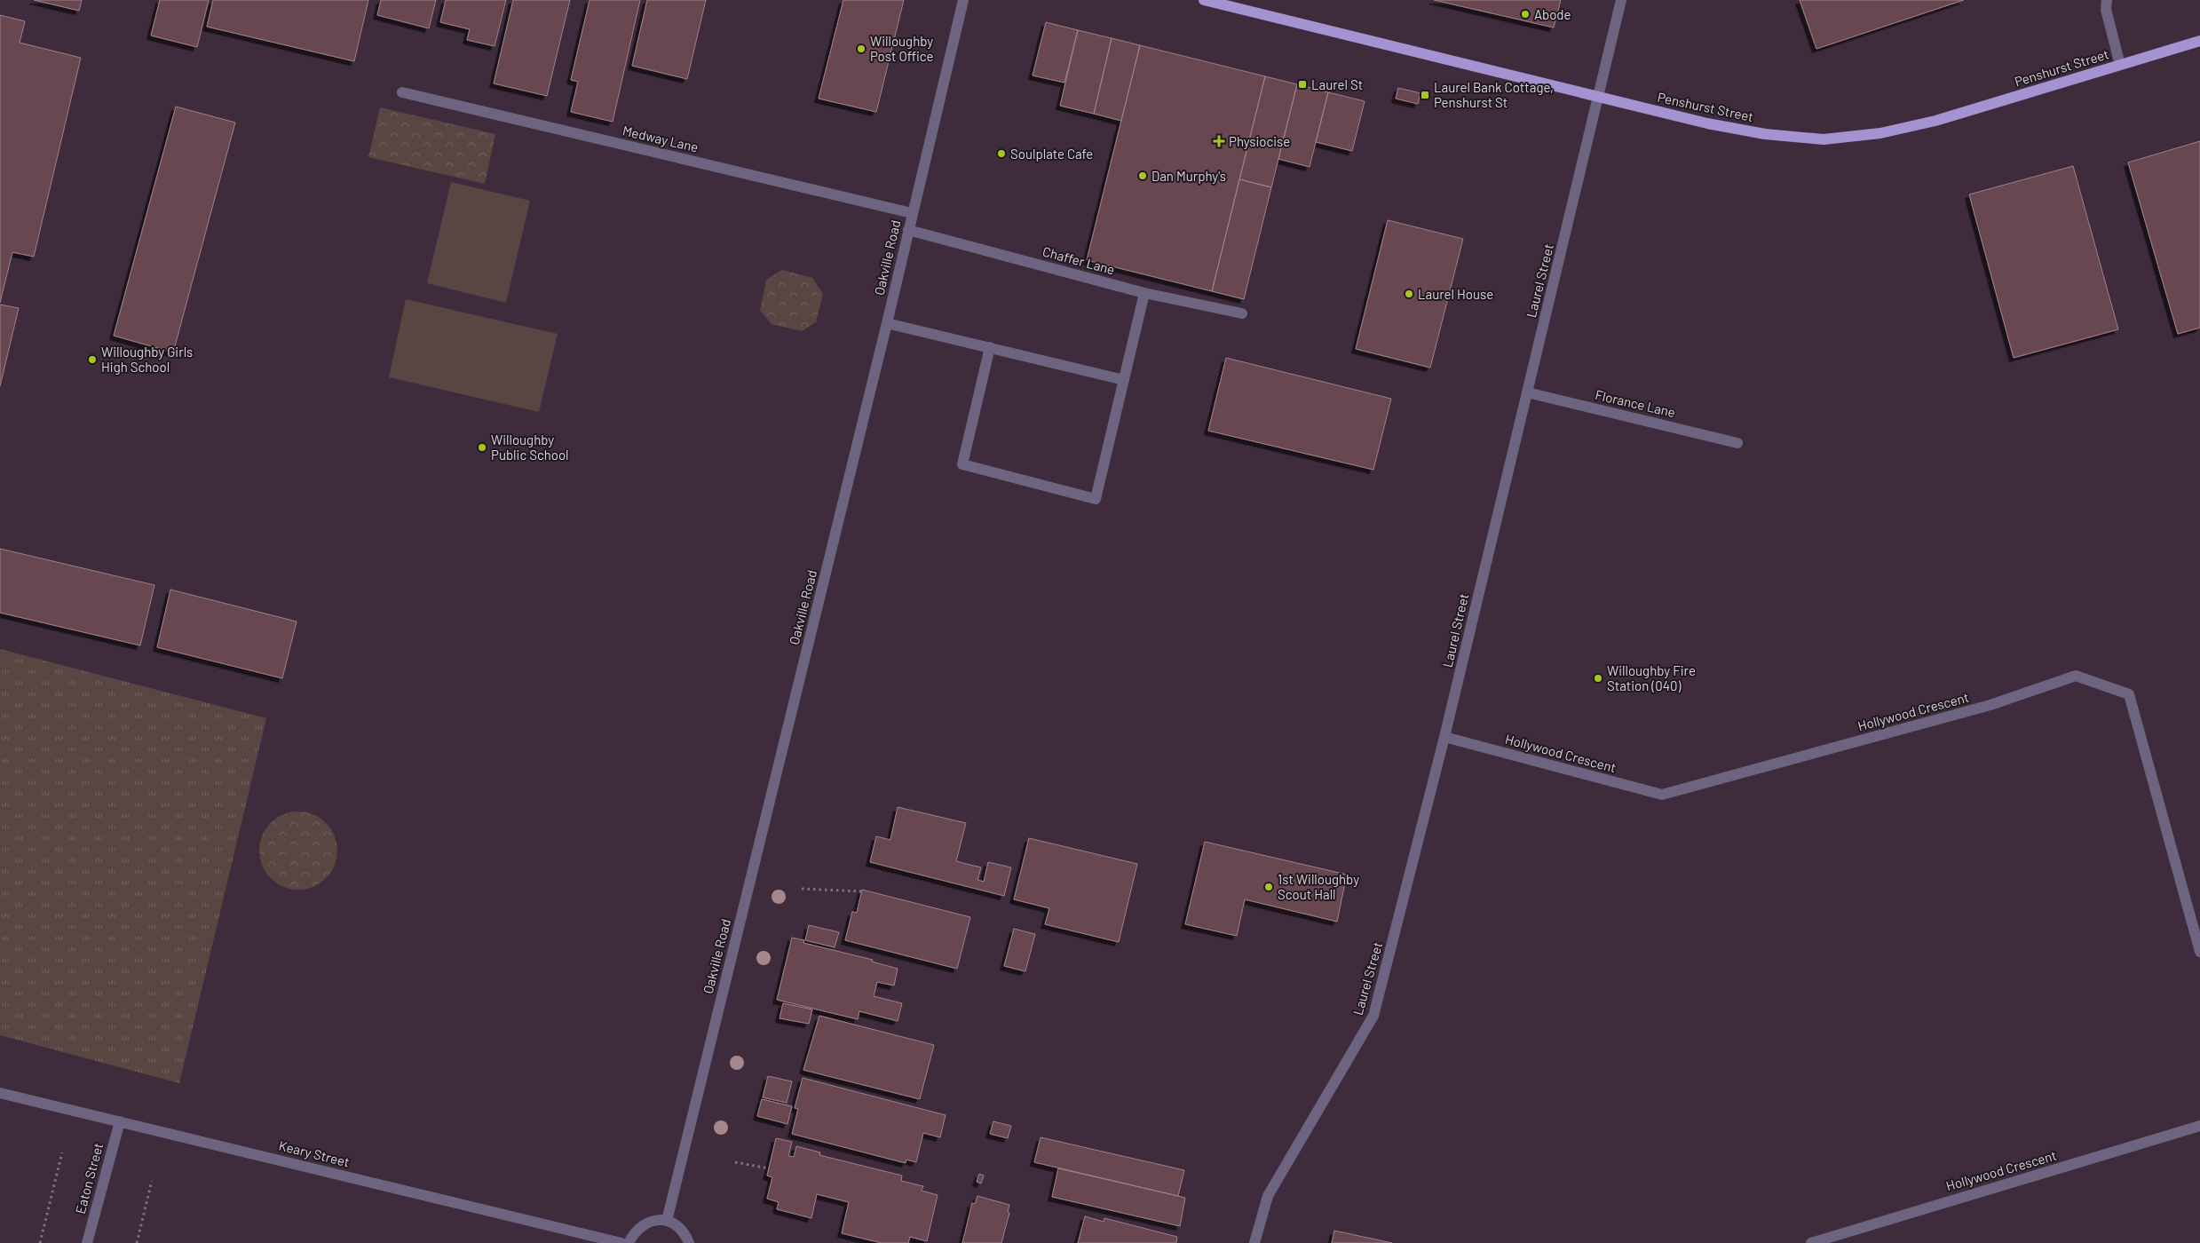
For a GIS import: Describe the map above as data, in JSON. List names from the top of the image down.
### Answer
{
  "streets": {
    "main road": ["Penshurst Street"],
    "street": [
      "Medway Lane",
      "Oakville Road",
      "Chaffer Lane",
      "Laurel Street",
      "Florance Lane",
      "Hollywood Crescent",
      "Keary Street",
      "Eaton Street"
    ]
  },
  "crossings": [
    ["Penshurst Street", "Laurel Street"],
    ["Medway Lane", "Oakville Road"],
    ["Oakville Road", "Chaffer Lane"],
    ["Laurel Street", "Florance Lane"],
    ["Laurel Street", "Hollywood Crescent"],
    ["Keary Street", "Eaton Street"]
  ],
  "places": {
    "other": [
      "Abode",
      "Willoughby Post Office",
      "Soulplate Cafe",
      "Dan Murphy's",
      "Laurel House",
      "Willoughby Girls High School",
      "Willoughby Public School",
      "Willoughby Fire Station (040)",
      "1st Willoughby Scout Hall"
    ],
    "transit": ["Laurel St", "Laurel Bank Cottage, Penshurst St"],
    "health": ["Physiocise"]
  }
}
